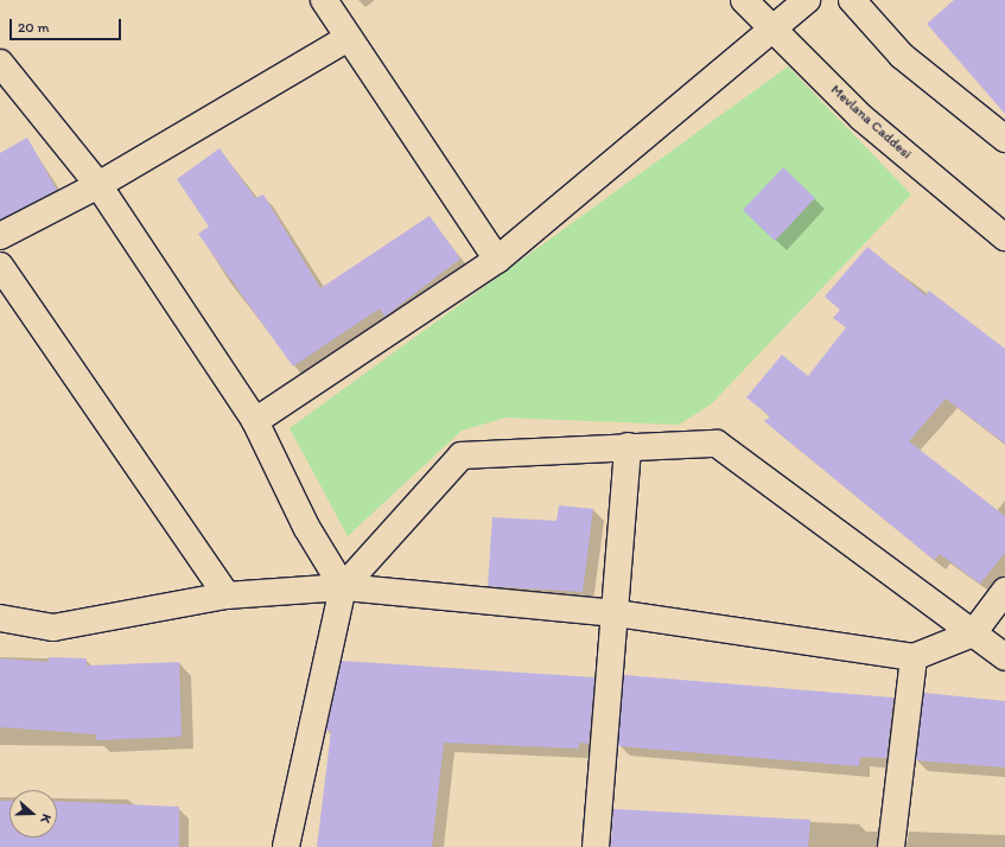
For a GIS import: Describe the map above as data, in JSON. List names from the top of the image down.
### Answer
{
  "streets": {
    "street": ["Mevlana Caddesi"]
  },
  "scale_bar": "20 m",
  "north": "right"
}
